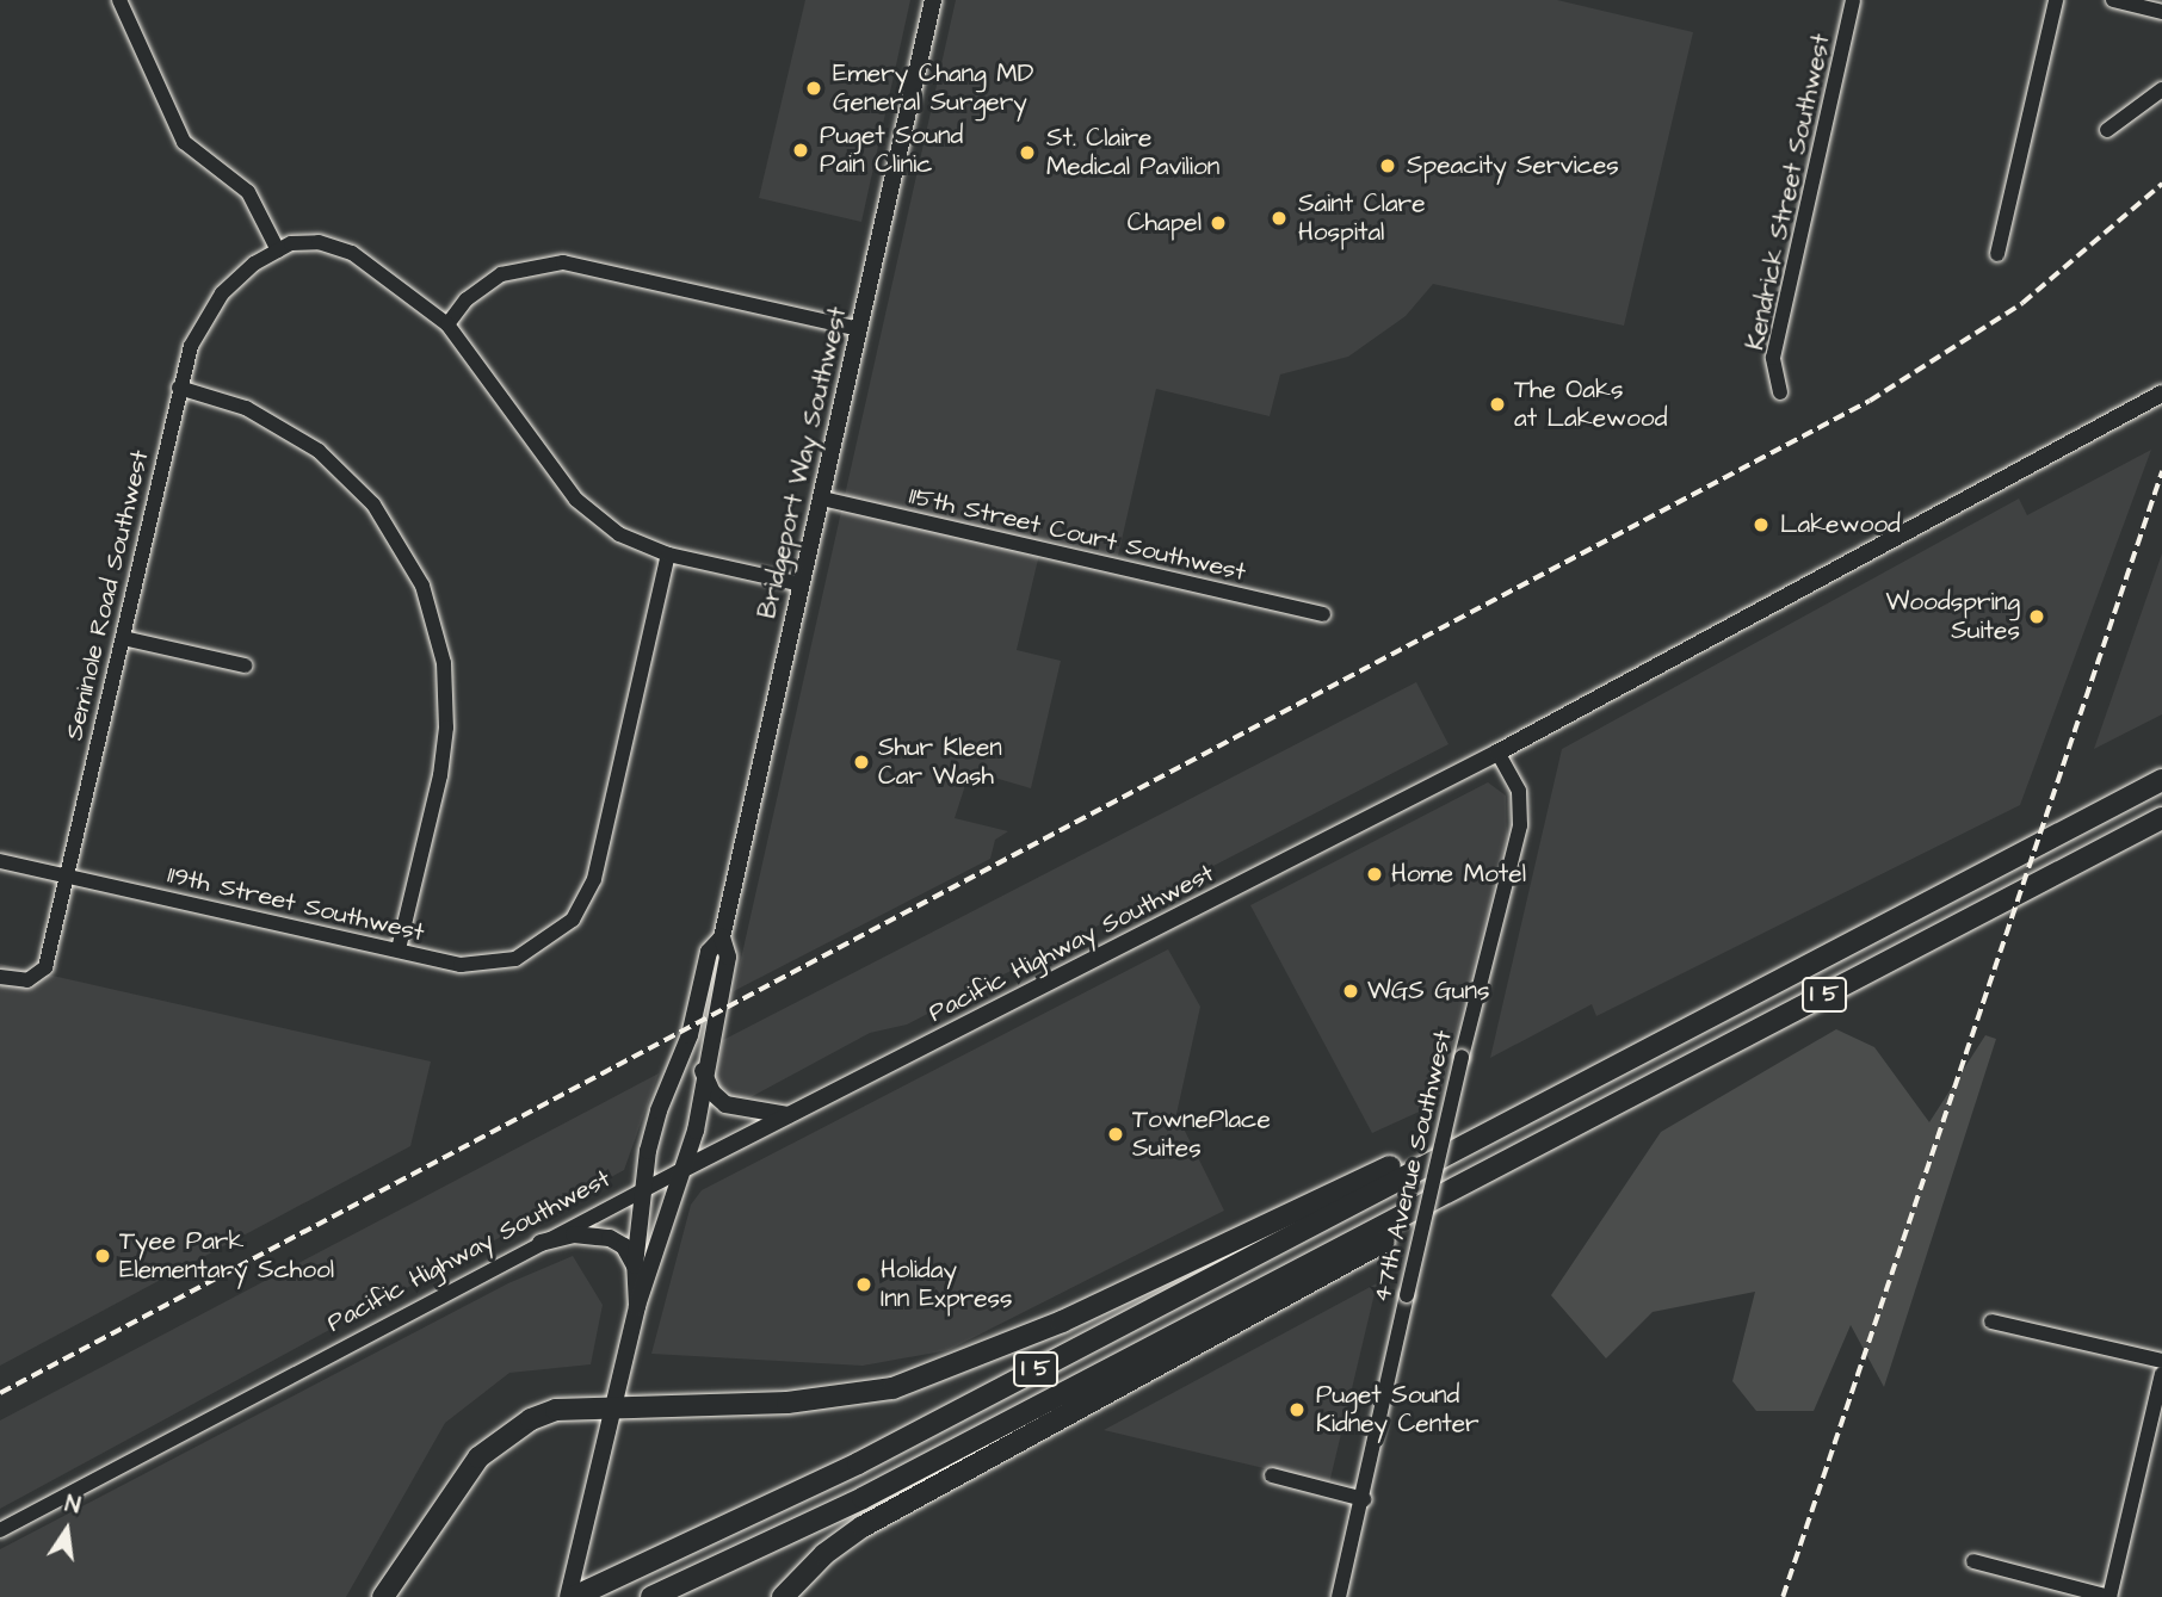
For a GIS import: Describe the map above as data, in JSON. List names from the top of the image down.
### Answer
{
  "streets": {
    "highway": ["I 5"],
    "main road": ["Bridgeport Way Southwest", "Pacific Highway Southwest"],
    "street": [
      "Kendrick Street Southwest",
      "115th Street Court Southwest",
      "Seminole Road Southwest",
      "119th Street Southwest",
      "47th Avenue Southwest"
    ]
  },
  "crossings": [
    ["Bridgeport Way Southwest", "115th Street Court Southwest"],
    ["Bridgeport Way Southwest", "Pacific Highway Southwest"],
    ["Bridgeport Way Southwest", "I 5"],
    ["Seminole Road Southwest", "119th Street Southwest"],
    ["Pacific Highway Southwest", "47th Avenue Southwest"]
  ],
  "places": [
    "Emery Chang MD General Surgery",
    "Puget Sound Pain Clinic",
    "St. Claire Medical Pavilion",
    "Speacity Services",
    "Saint Clare Hospital",
    "Chapel",
    "The Oaks at Lakewood",
    "Lakewood",
    "Woodspring Suites",
    "Shur Kleen Car Wash",
    "Home Motel",
    "WGS Guns",
    "TownePlace Suites",
    "Tyee Park Elementary School",
    "Holiday Inn Express",
    "Puget Sound Kidney Center"
  ],
  "north": "top"
}
